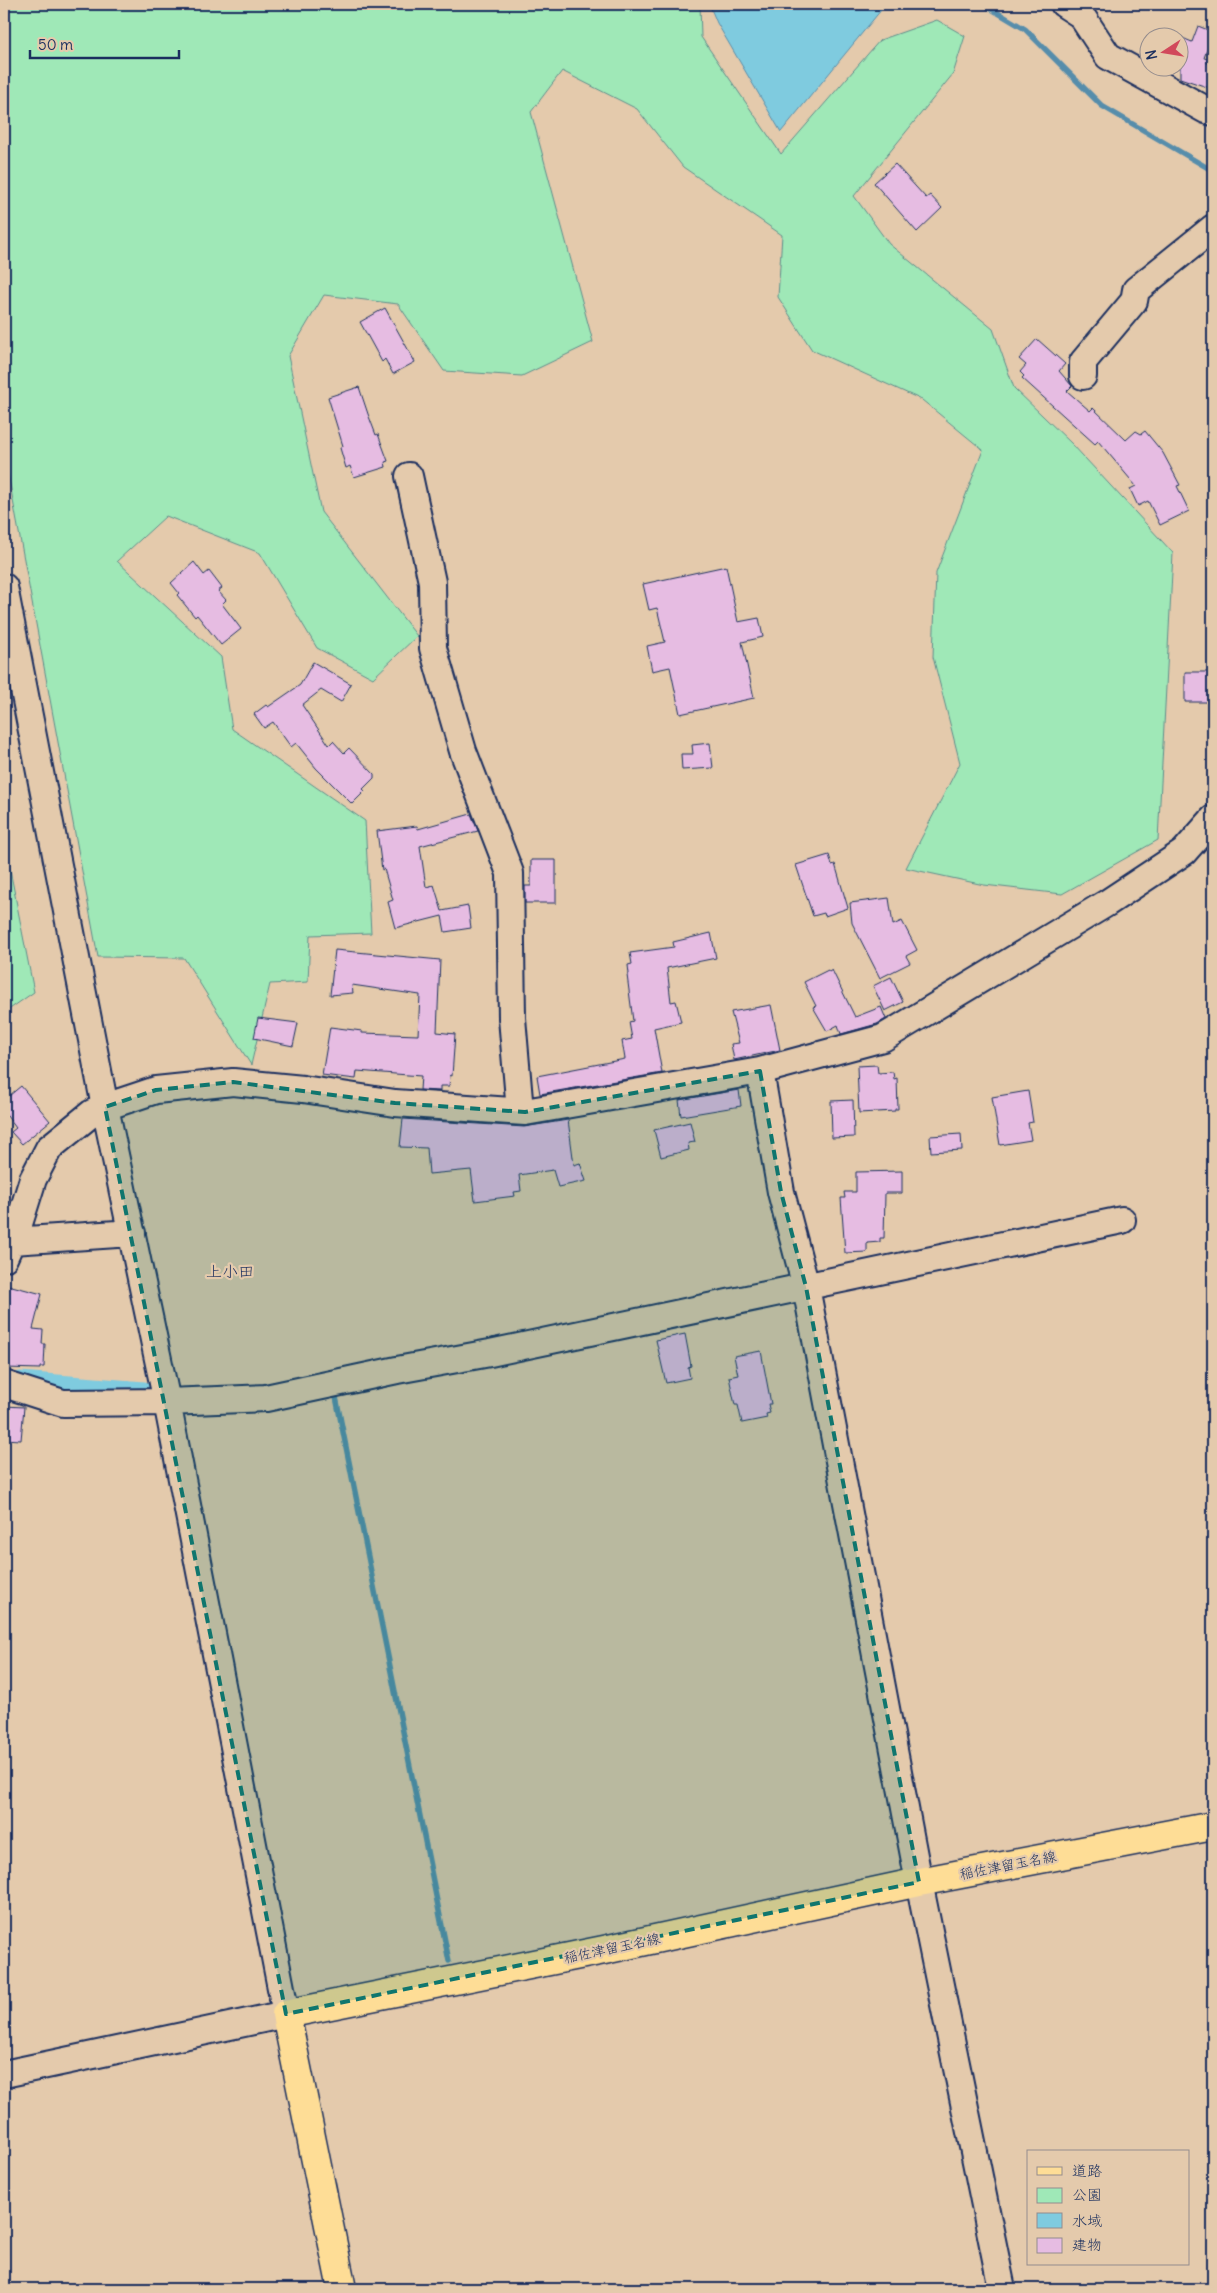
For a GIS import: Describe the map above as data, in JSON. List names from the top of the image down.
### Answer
{
  "streets": {
    "main road": ["稲佐津留玉名線"]
  },
  "districts": ["上小田"],
  "legend": [
    "道路",
    "公園",
    "水域",
    "建物"
  ],
  "scale_bar": "50 m",
  "north": "left"
}
